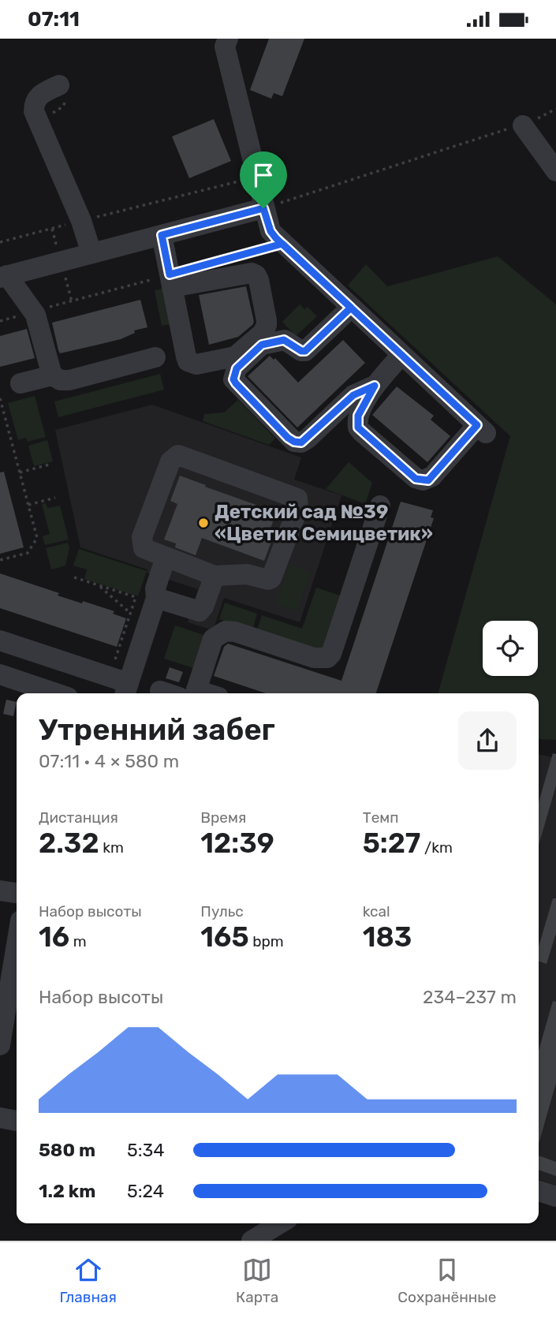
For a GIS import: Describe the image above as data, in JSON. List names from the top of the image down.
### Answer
{
  "places": ["Детский сад №39 «Цветик Семицветик»"],
  "page": {
    "status": "07:11",
    "heading": ["Утренний забег", "07:11 · 4 × 580 m"],
    "stats": [
      ["Дистанция", "2.32 km"],
      ["Время", "12:39"],
      ["Темп", "5:27 /km"],
      ["Набор высоты", "16 m"],
      ["Пульс", "165 bpm"],
      ["kcal", "183"]
    ],
    "chart": ["Набор высоты", "234–237 m"],
    "list": [
      {
        "name": "580 m",
        "note": "5:34"
      },
      {
        "name": "1.2 km",
        "note": "5:24"
      }
    ],
    "tabs": ["Главная", "Карта", "Сохранённые"]
  }
}
